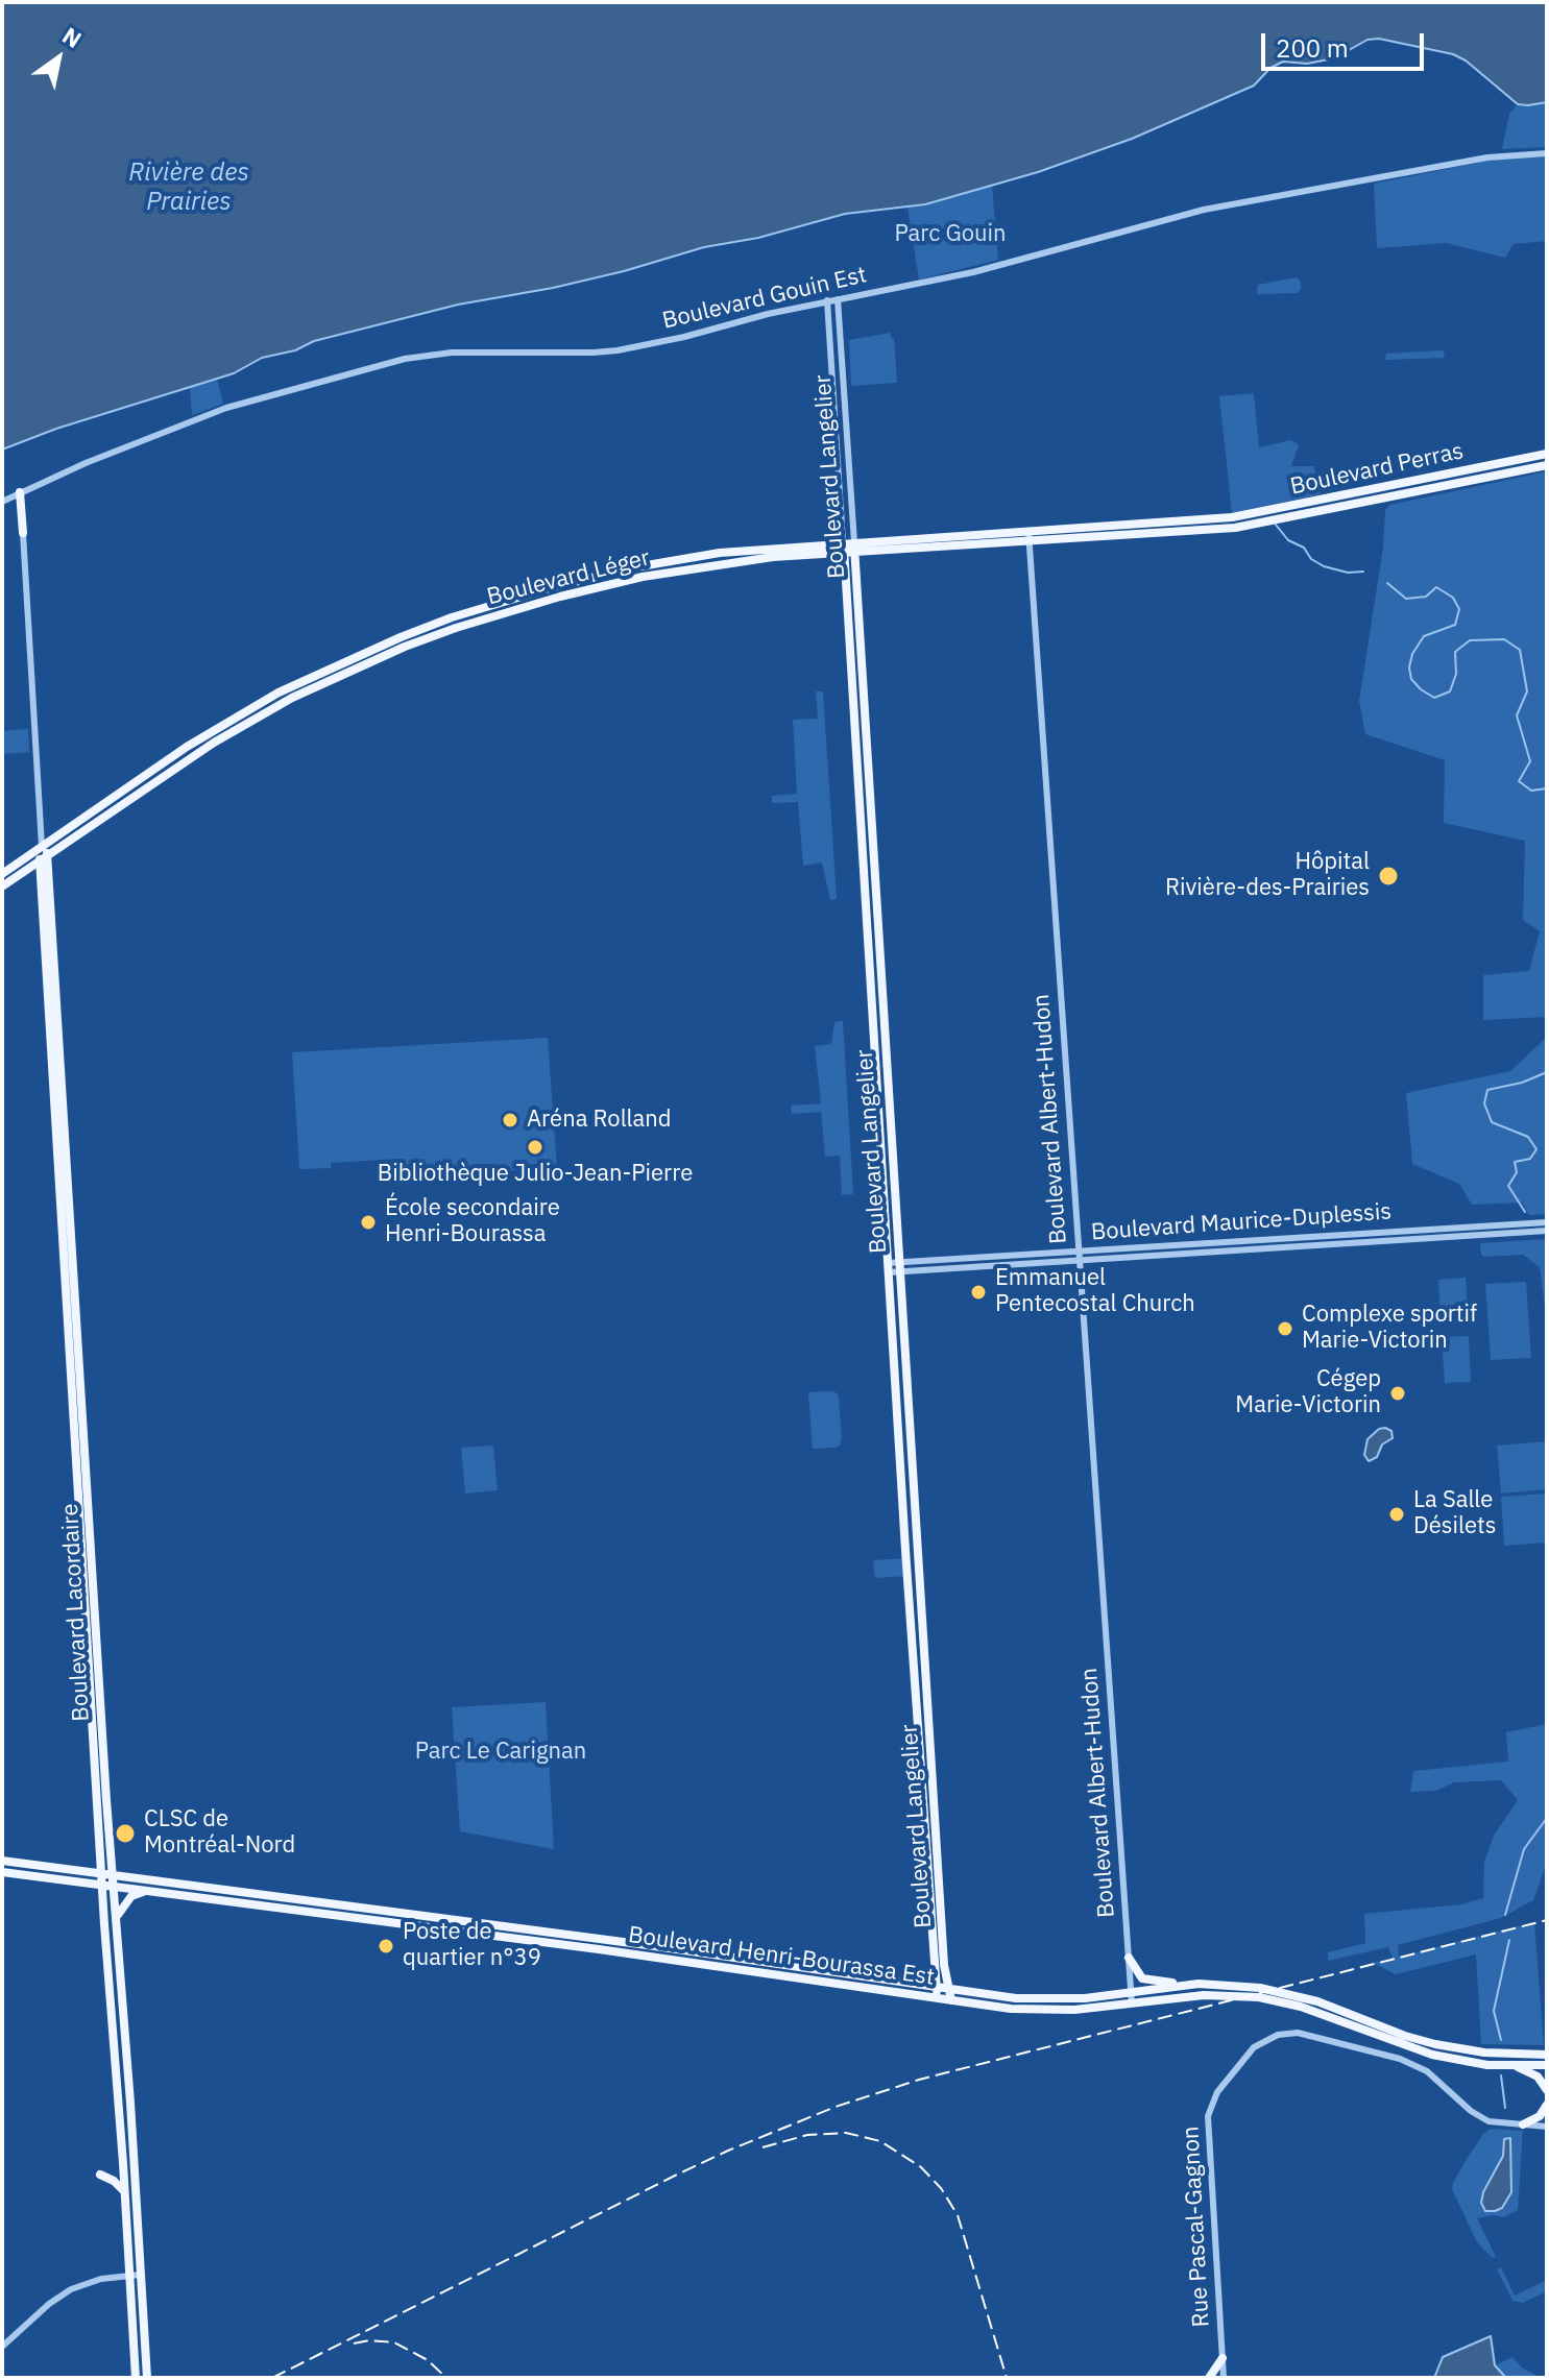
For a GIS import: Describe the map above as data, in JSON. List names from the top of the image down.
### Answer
{
  "streets": {
    "main road": [
      "Boulevard Perras",
      "Boulevard Langelier",
      "Boulevard Léger",
      "Boulevard Lacordaire",
      "Boulevard Henri-Bourassa Est"
    ],
    "street": [
      "Boulevard Gouin Est",
      "Boulevard Albert-Hudon",
      "Boulevard Maurice-Duplessis",
      "Rue Pascal-Gagnon"
    ]
  },
  "crossings": [
    ["Boulevard Gouin Est", "Boulevard Langelier"],
    ["Boulevard Gouin Est", "Boulevard Lacordaire"],
    ["Boulevard Perras", "Boulevard Léger"],
    ["Boulevard Langelier", "Boulevard Léger"],
    ["Boulevard Langelier", "Boulevard Maurice-Duplessis"],
    ["Boulevard Langelier", "Boulevard Henri-Bourassa Est"],
    ["Boulevard Léger", "Boulevard Albert-Hudon"],
    ["Boulevard Léger", "Boulevard Lacordaire"],
    ["Boulevard Albert-Hudon", "Boulevard Maurice-Duplessis"],
    ["Boulevard Albert-Hudon", "Boulevard Henri-Bourassa Est"],
    ["Boulevard Lacordaire", "Boulevard Henri-Bourassa Est"]
  ],
  "water": ["Rivière des Prairies"],
  "parks": ["Parc Gouin", "Parc Le Carignan"],
  "places": [
    "Hôpital Rivière-des-Prairies",
    "Aréna Rolland",
    "Bibliothèque Julio-Jean-Pierre",
    "École secondaire Henri-Bourassa",
    "Emmanuel Pentecostal Church",
    "Complexe sportif Marie-Victorin",
    "Cégep Marie-Victorin",
    "La Salle Désilets",
    "CLSC de Montréal-Nord",
    "Poste de quartier n°39"
  ],
  "scale_bar": "200 m",
  "north": "top right"
}
